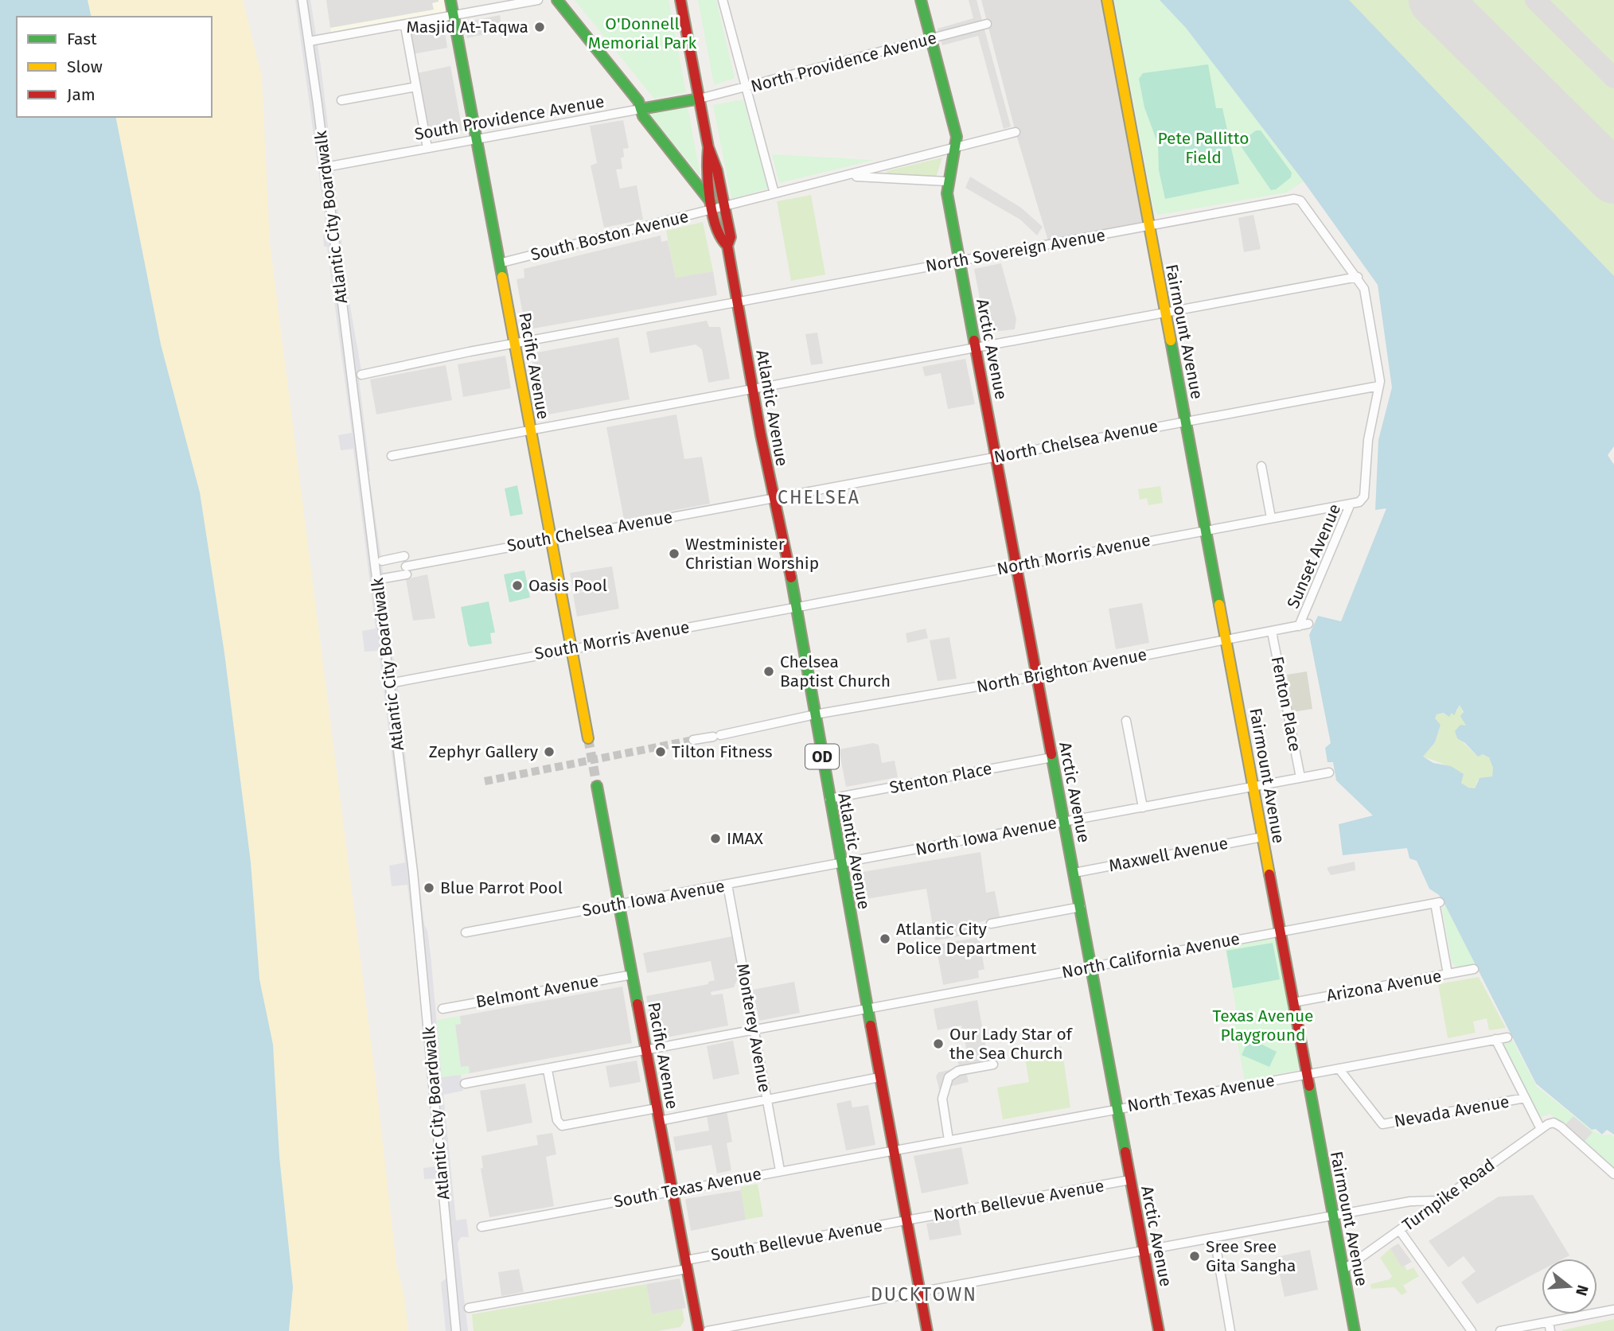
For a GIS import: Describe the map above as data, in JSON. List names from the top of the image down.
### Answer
{
  "streets": {
    "main road": [
      "South Providence Avenue",
      "Fairmount Avenue",
      "Arctic Avenue",
      "Pacific Avenue",
      "Atlantic Avenue",
      "OD"
    ],
    "street": [
      "North Providence Avenue",
      "Atlantic City Boardwalk",
      "South Boston Avenue",
      "North Sovereign Avenue",
      "North Chelsea Avenue",
      "South Chelsea Avenue",
      "North Morris Avenue",
      "Sunset Avenue",
      "South Morris Avenue",
      "North Brighton Avenue",
      "Fenton Place",
      "Stenton Place",
      "North Iowa Avenue",
      "Maxwell Avenue",
      "South Iowa Avenue",
      "North California Avenue",
      "Arizona Avenue",
      "Belmont Avenue",
      "Monterey Avenue",
      "North Texas Avenue",
      "Nevada Avenue",
      "South Texas Avenue",
      "Turnpike Road",
      "North Bellevue Avenue",
      "South Bellevue Avenue"
    ]
  },
  "crossings": [
    ["North Providence Avenue", "South Providence Avenue"],
    ["North Providence Avenue", "OD"],
    ["South Providence Avenue", "Atlantic City Boardwalk"],
    ["South Providence Avenue", "Pacific Avenue"],
    ["South Providence Avenue", "Atlantic Avenue"],
    ["South Providence Avenue", "OD"],
    ["Atlantic City Boardwalk", "South Morris Avenue"],
    ["South Boston Avenue", "Pacific Avenue"],
    ["South Boston Avenue", "Atlantic Avenue"],
    ["South Boston Avenue", "OD"],
    ["North Sovereign Avenue", "Fairmount Avenue"],
    ["North Sovereign Avenue", "Arctic Avenue"],
    ["North Sovereign Avenue", "Pacific Avenue"],
    ["North Sovereign Avenue", "Atlantic Avenue"],
    ["North Sovereign Avenue", "Sunset Avenue"],
    ["Fairmount Avenue", "North Chelsea Avenue"],
    ["Fairmount Avenue", "North Morris Avenue"],
    ["Fairmount Avenue", "North Brighton Avenue"],
    ["Fairmount Avenue", "North Iowa Avenue"],
    ["Fairmount Avenue", "Maxwell Avenue"],
    ["Fairmount Avenue", "North California Avenue"],
    ["Fairmount Avenue", "Arizona Avenue"],
    ["Fairmount Avenue", "North Texas Avenue"],
    ["Fairmount Avenue", "Turnpike Road"],
    ["Arctic Avenue", "North Chelsea Avenue"],
    ["Arctic Avenue", "North Morris Avenue"],
    ["Arctic Avenue", "North Brighton Avenue"],
    ["Arctic Avenue", "Stenton Place"],
    ["Arctic Avenue", "North Iowa Avenue"],
    ["Arctic Avenue", "Maxwell Avenue"],
    ["Arctic Avenue", "North California Avenue"],
    ["Arctic Avenue", "North Texas Avenue"],
    ["Arctic Avenue", "North Bellevue Avenue"],
    ["Pacific Avenue", "South Chelsea Avenue"],
    ["Pacific Avenue", "South Morris Avenue"],
    ["Pacific Avenue", "South Iowa Avenue"],
    ["Pacific Avenue", "North California Avenue"],
    ["Pacific Avenue", "Belmont Avenue"],
    ["Pacific Avenue", "South Texas Avenue"],
    ["Pacific Avenue", "South Bellevue Avenue"],
    ["Atlantic Avenue", "North Chelsea Avenue"],
    ["Atlantic Avenue", "South Chelsea Avenue"],
    ["Atlantic Avenue", "North Morris Avenue"],
    ["Atlantic Avenue", "South Morris Avenue"],
    ["Atlantic Avenue", "North Brighton Avenue"],
    ["Atlantic Avenue", "OD"],
    ["Atlantic Avenue", "Stenton Place"],
    ["Atlantic Avenue", "North Iowa Avenue"],
    ["Atlantic Avenue", "South Iowa Avenue"],
    ["Atlantic Avenue", "North California Avenue"],
    ["Atlantic Avenue", "North Texas Avenue"],
    ["Atlantic Avenue", "South Texas Avenue"],
    ["Atlantic Avenue", "North Bellevue Avenue"],
    ["Atlantic Avenue", "South Bellevue Avenue"],
    ["North Chelsea Avenue", "South Chelsea Avenue"],
    ["North Chelsea Avenue", "Sunset Avenue"],
    ["North Morris Avenue", "Sunset Avenue"],
    ["North Morris Avenue", "South Morris Avenue"],
    ["Sunset Avenue", "North Brighton Avenue"],
    ["North Brighton Avenue", "Fenton Place"],
    ["Fenton Place", "North Iowa Avenue"],
    ["North Iowa Avenue", "South Iowa Avenue"],
    ["South Iowa Avenue", "Monterey Avenue"],
    ["North California Avenue", "Arizona Avenue"],
    ["North California Avenue", "Monterey Avenue"],
    ["Monterey Avenue", "South Texas Avenue"],
    ["North Texas Avenue", "Nevada Avenue"],
    ["North Texas Avenue", "South Texas Avenue"],
    ["North Bellevue Avenue", "South Bellevue Avenue"]
  ],
  "districts": ["CHELSEA", "DUCKTOWN"],
  "parks": ["O'Donnell Memorial Park", "Pete Pallitto Field", "Texas Avenue Playground"],
  "places": [
    "Masjid At-Taqwa",
    "Westminister Christian Worship",
    "Oasis Pool",
    "Chelsea Baptist Church",
    "Zephyr Gallery",
    "Tilton Fitness",
    "IMAX",
    "Blue Parrot Pool",
    "Atlantic City Police Department",
    "Our Lady Star of the Sea Church",
    "Sree Sree Gita Sangha"
  ],
  "legend": ["Fast", "Slow", "Jam"],
  "north": "right"
}
